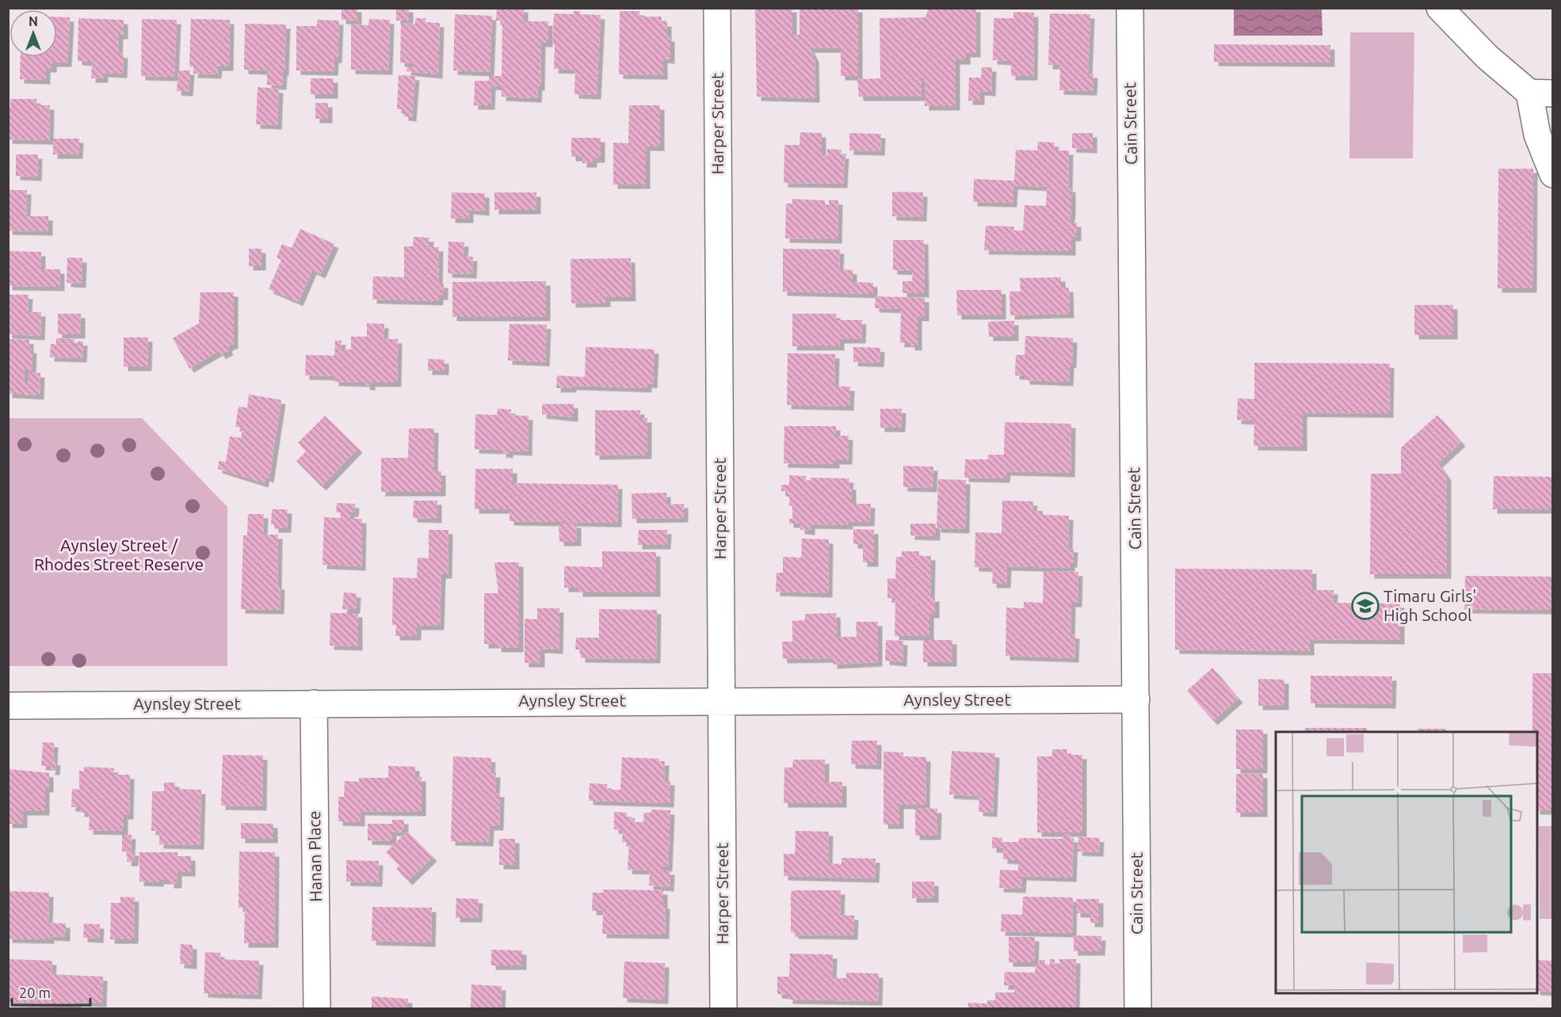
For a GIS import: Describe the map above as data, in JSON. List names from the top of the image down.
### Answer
{
  "streets": {
    "street": [
      "Harper Street",
      "Cain Street",
      "Aynsley Street",
      "Hanan Place"
    ]
  },
  "crossings": [
    ["Harper Street", "Aynsley Street"],
    ["Cain Street", "Aynsley Street"],
    ["Aynsley Street", "Hanan Place"]
  ],
  "parks": ["Aynsley Street / Rhodes Street Reserve"],
  "places": {
    "school or university": ["Timaru Girls' High School"]
  },
  "scale_bar": "20 m",
  "north": "top"
}
